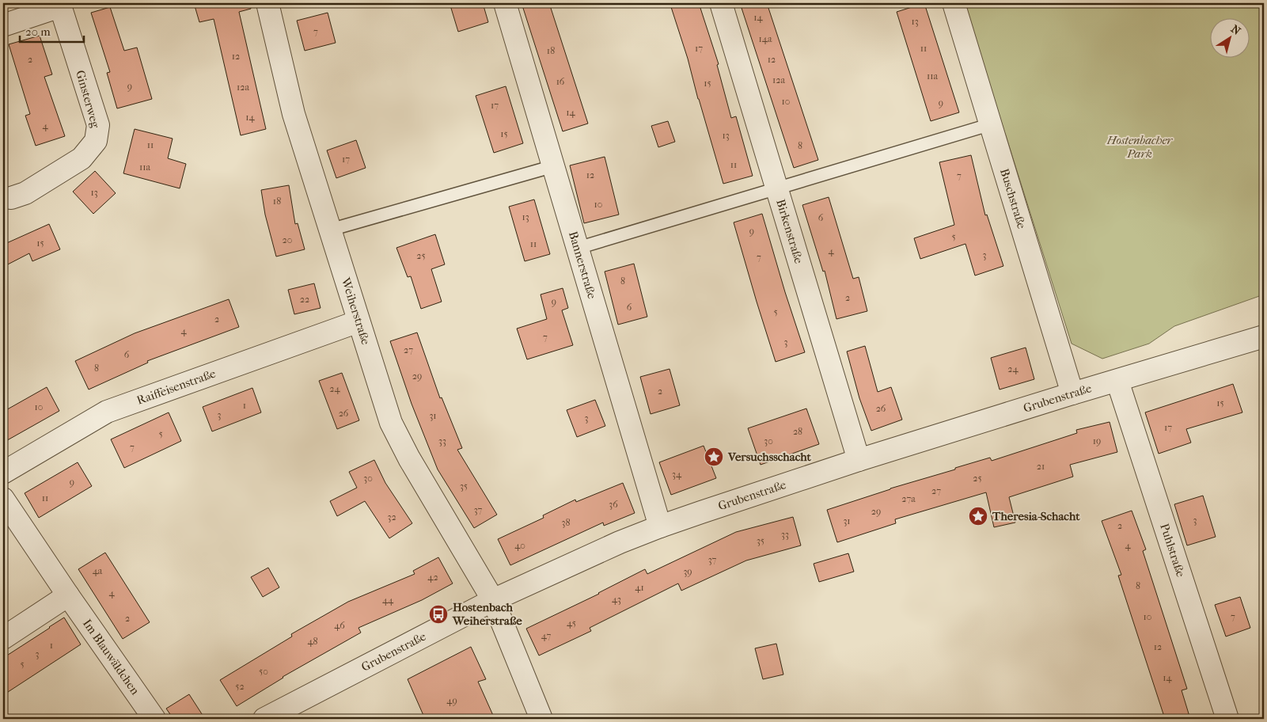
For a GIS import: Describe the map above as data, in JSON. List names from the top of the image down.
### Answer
{
  "streets": {
    "street": [
      "Ginsterweg",
      "Buschstraße",
      "Birkenstraße",
      "Bannerstraße",
      "Weiherstraße",
      "Raiffeisenstraße",
      "Grubenstraße",
      "Puhlstraße",
      "Im Blauwäldchen"
    ]
  },
  "crossings": [
    ["Buschstraße", "Grubenstraße"],
    ["Birkenstraße", "Grubenstraße"],
    ["Bannerstraße", "Grubenstraße"],
    ["Weiherstraße", "Raiffeisenstraße"],
    ["Weiherstraße", "Grubenstraße"],
    ["Grubenstraße", "Puhlstraße"]
  ],
  "parks": ["Hostenbacher Park"],
  "places": {
    "place": ["Versuchsschacht", "Theresia-Schacht"],
    "bus stop": ["Hostenbach Weiherstraße"]
  },
  "house_numbers": [
    "14",
    "13",
    "7",
    "14a",
    "17",
    "11",
    "18",
    "12",
    "2",
    "12",
    "11a",
    "12a",
    "16",
    "15",
    "9",
    "12a",
    "10",
    "9",
    "17",
    "14",
    "14",
    "4",
    "15",
    "13",
    "11",
    "8",
    "17",
    "11",
    "11a",
    "12",
    "7",
    "13",
    "18",
    "10",
    "13",
    "6",
    "9",
    "5",
    "20",
    "15",
    "11",
    "4",
    "3",
    "25",
    "7",
    "8",
    "2",
    "22",
    "9",
    "6",
    "5",
    "2",
    "4",
    "7",
    "3",
    "27",
    "6",
    "8",
    "24",
    "29",
    "24",
    "2",
    "15",
    "1",
    "10",
    "26",
    "26",
    "3",
    "31",
    "3",
    "17",
    "28",
    "5",
    "33",
    "30",
    "19",
    "7",
    "21",
    "34",
    "30",
    "25",
    "9",
    "35",
    "27",
    "11",
    "27a",
    "36",
    "37",
    "29",
    "32",
    "3",
    "31",
    "38",
    "2",
    "33",
    "35",
    "40",
    "4",
    "37",
    "4a",
    "39",
    "42",
    "8",
    "41",
    "4",
    "43",
    "44",
    "10",
    "7",
    "2",
    "45",
    "46",
    "47",
    "48",
    "1",
    "12",
    "3",
    "5",
    "50",
    "14",
    "52",
    "49"
  ],
  "scale_bar": "20 m",
  "north": "top right"
}
